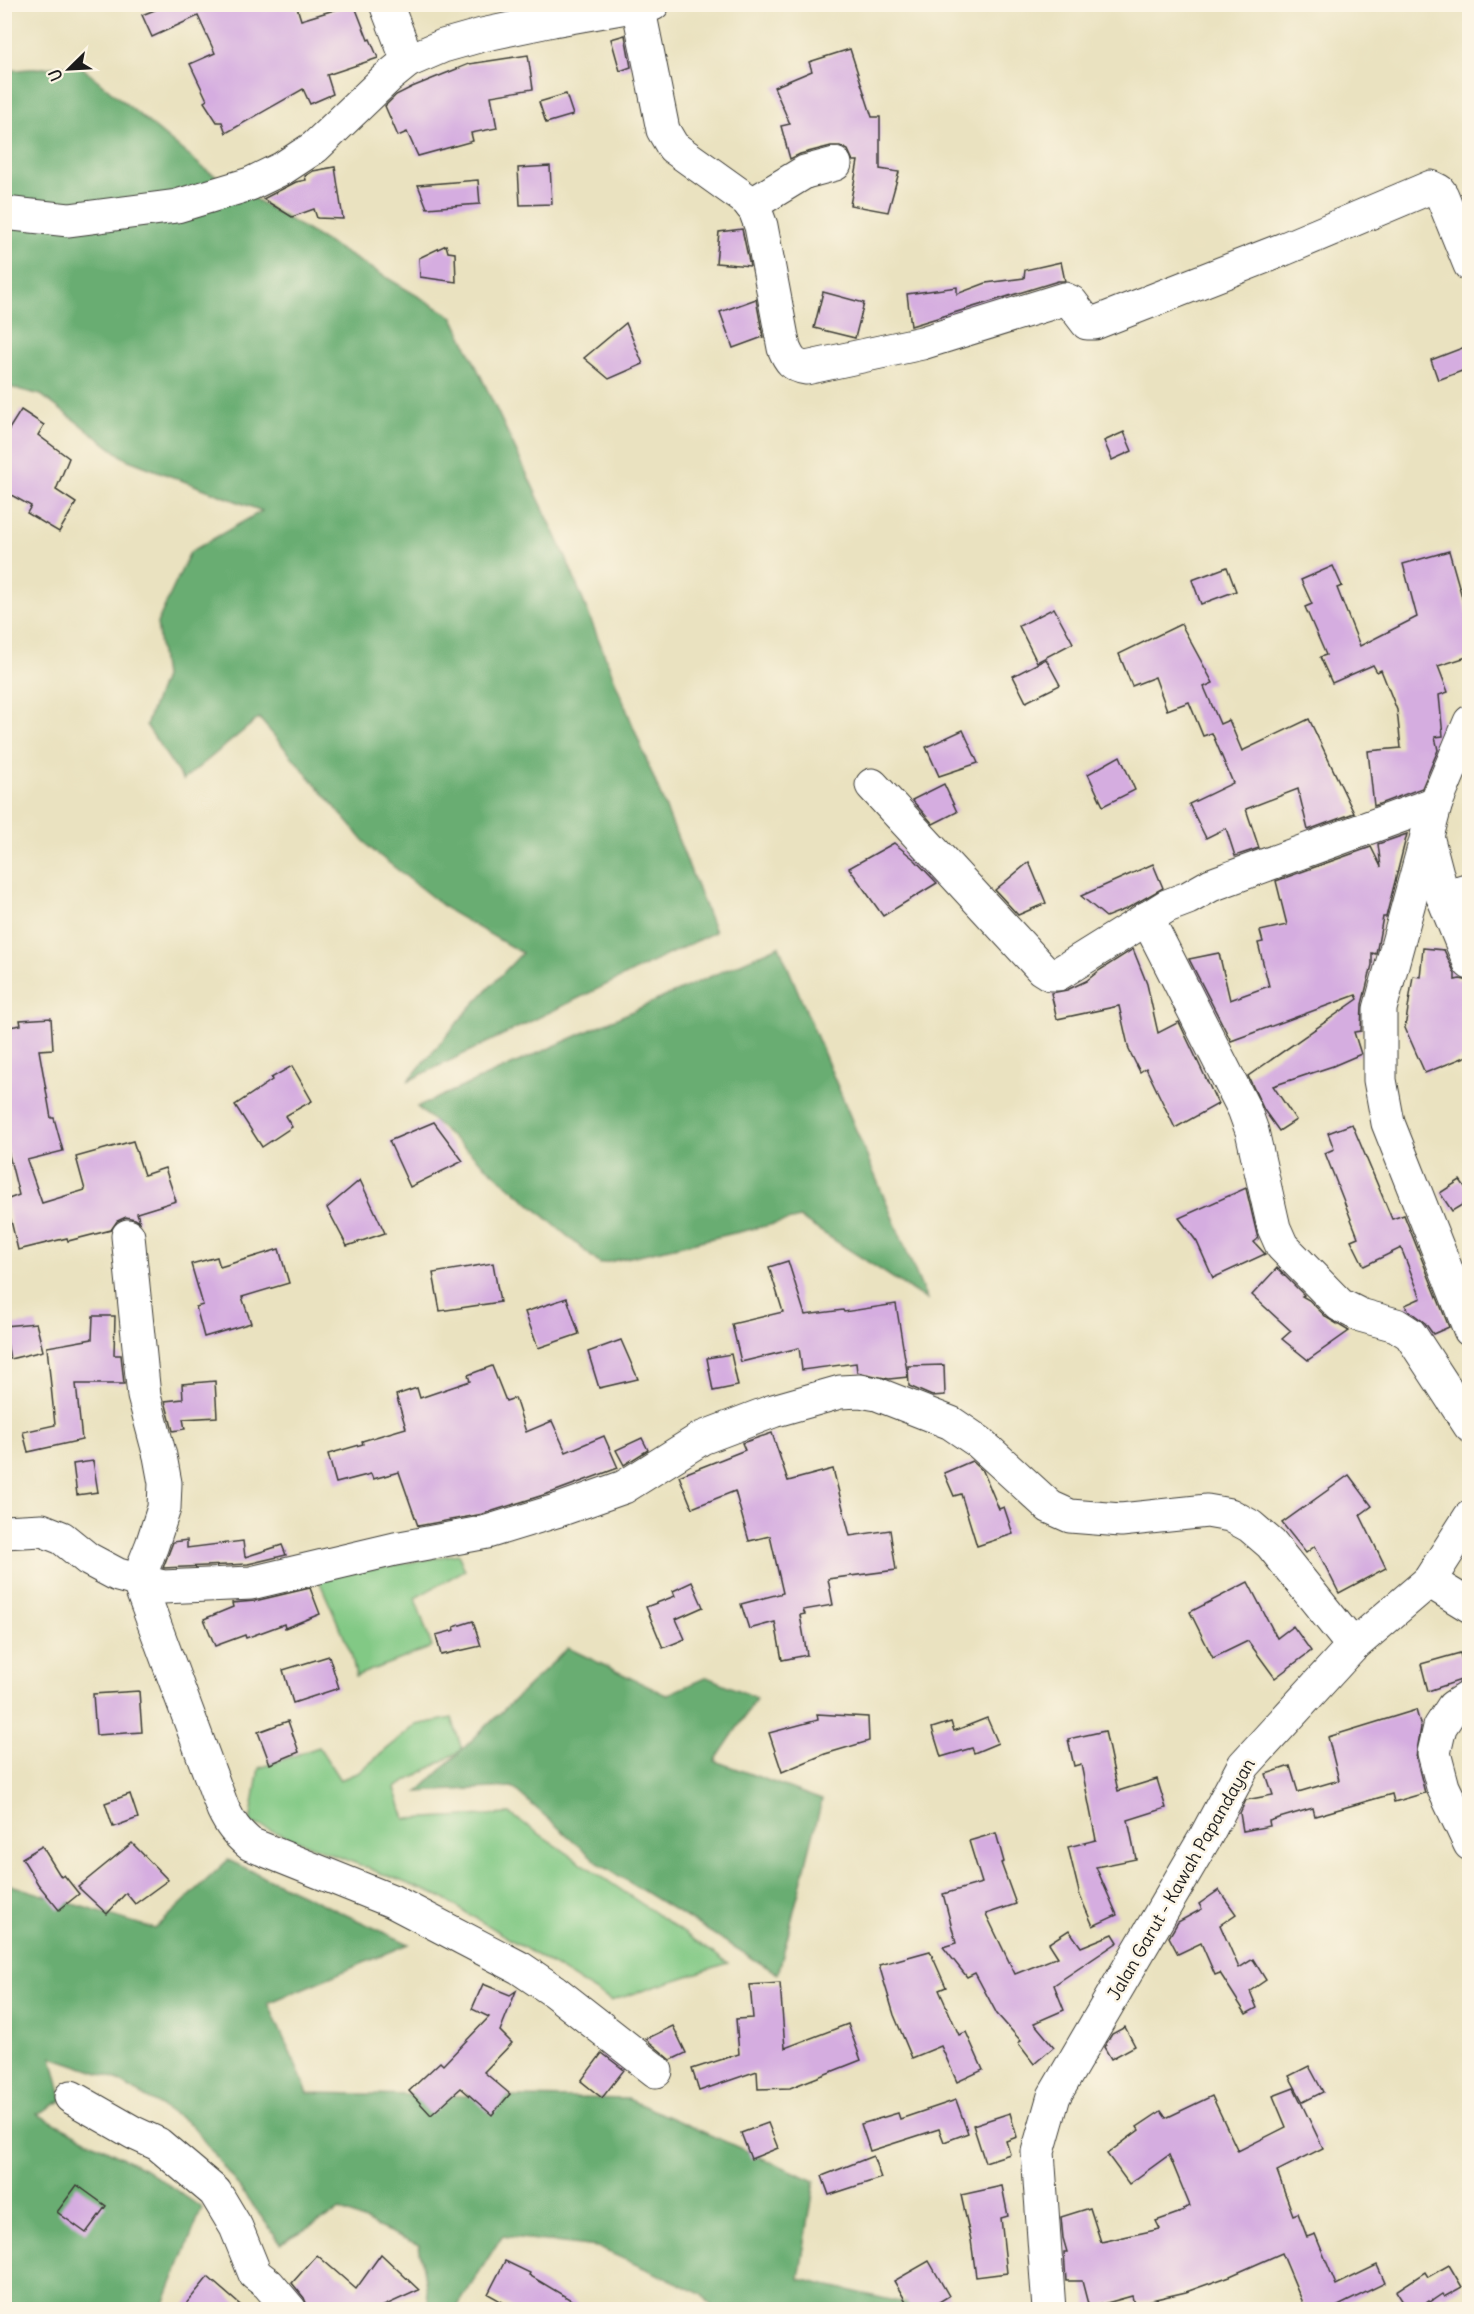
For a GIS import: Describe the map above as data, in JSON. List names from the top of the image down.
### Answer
{
  "streets": {
    "street": ["Jalan Garut - Kawah Papandayan"]
  },
  "north": "bottom left"
}
